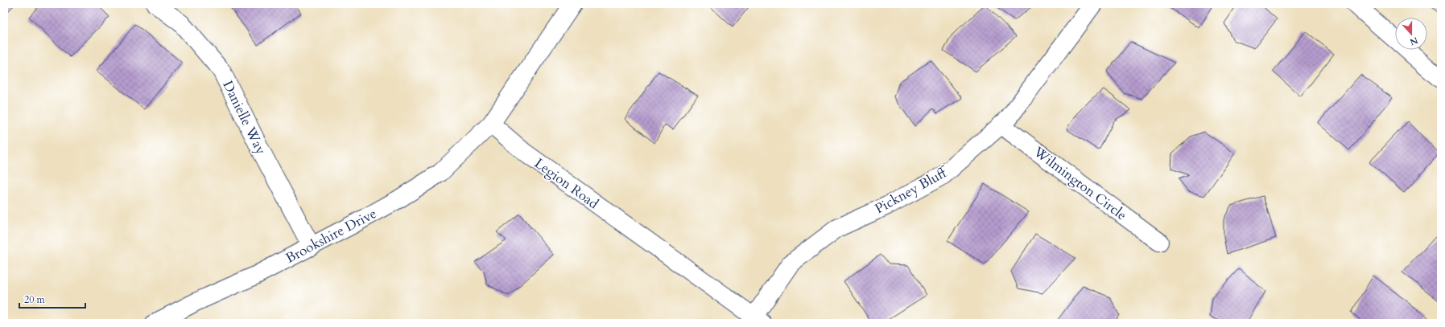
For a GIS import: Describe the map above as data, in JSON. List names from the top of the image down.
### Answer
{
  "streets": {
    "street": [
      "Danielle Way",
      "Legion Road",
      "Wilmington Circle",
      "Pickney Bluff",
      "Brookshire Drive"
    ]
  },
  "crossings": [
    ["Danielle Way", "Brookshire Drive"],
    ["Legion Road", "Pickney Bluff"],
    ["Legion Road", "Brookshire Drive"],
    ["Wilmington Circle", "Pickney Bluff"]
  ],
  "scale_bar": "20 m",
  "north": "bottom"
}
